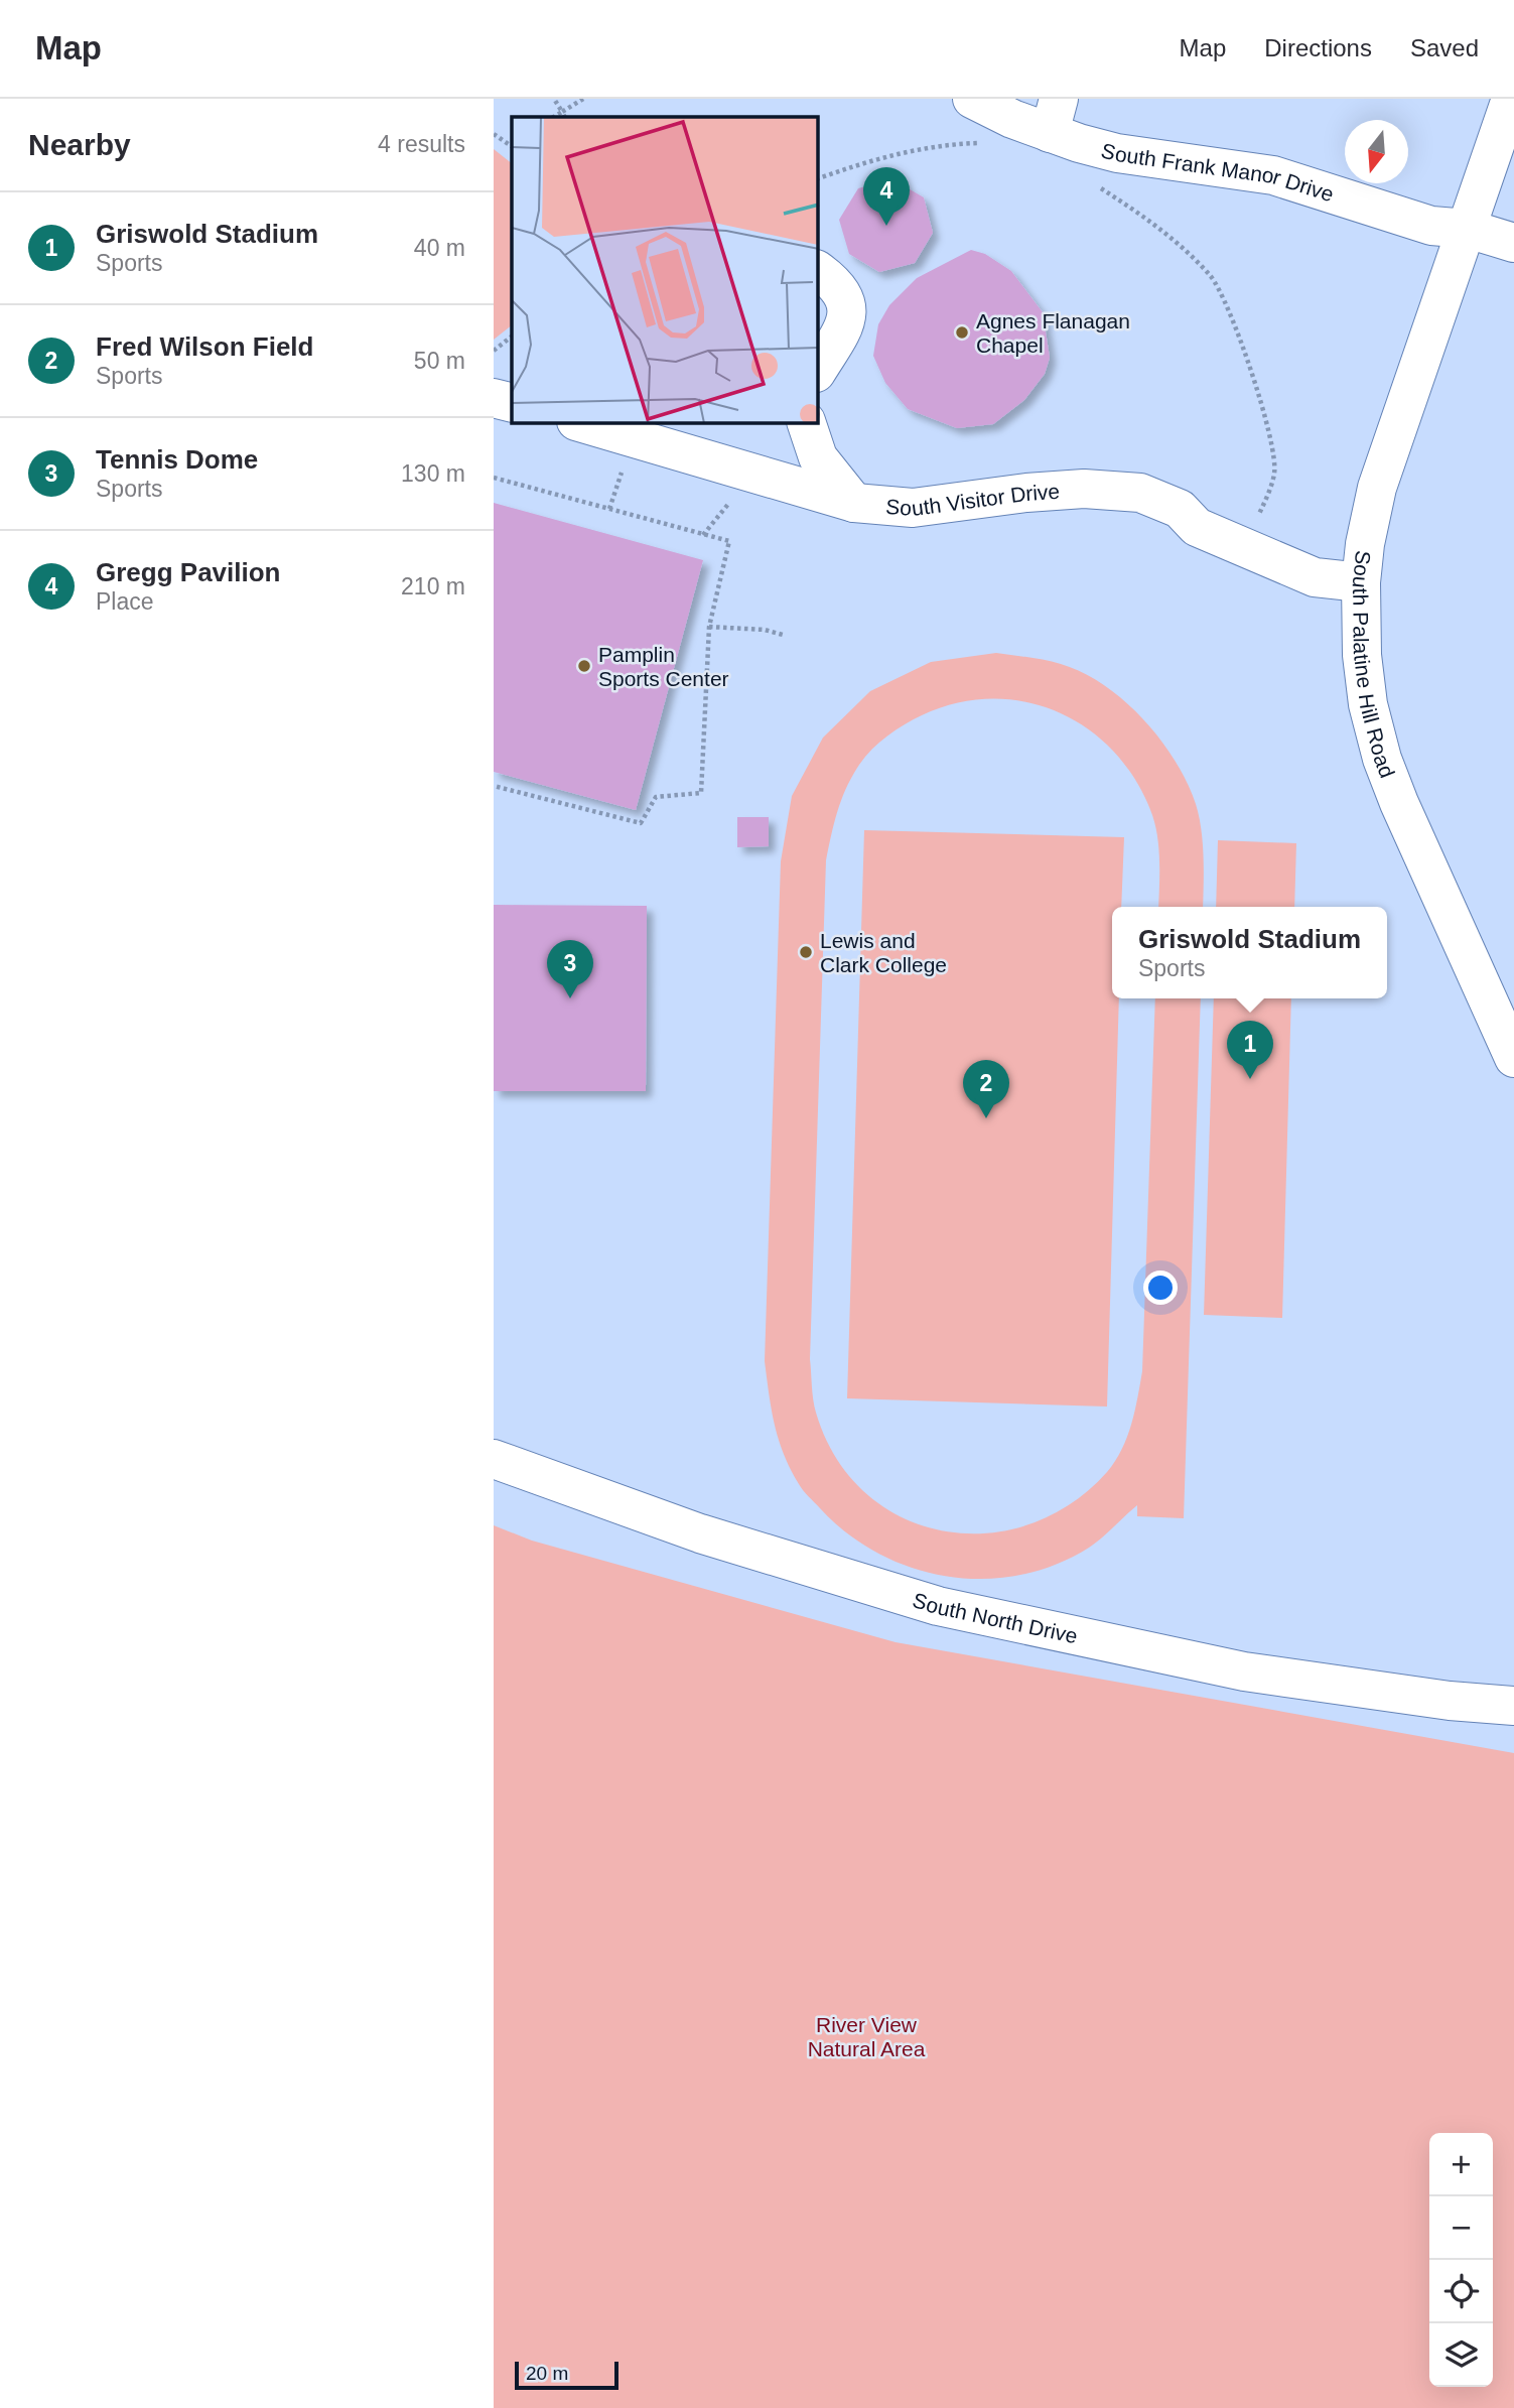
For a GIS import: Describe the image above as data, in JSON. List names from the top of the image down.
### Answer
{
  "streets": {
    "street": [
      "South Frank Manor Drive",
      "South Visitor Drive",
      "South Palatine Hill Road",
      "South North Drive"
    ]
  },
  "crossings": [
    ["South Frank Manor Drive", "South Palatine Hill Road"],
    ["South Visitor Drive", "South Palatine Hill Road"]
  ],
  "parks": ["River View Natural Area"],
  "places": ["Agnes Flanagan Chapel", "Pamplin Sports Center", "Lewis and Clark College"],
  "scale_bar": "20 m",
  "north": "bottom",
  "page": {
    "header": "Map",
    "nav": ["Map", "Directions", "Saved"],
    "heading": ["Nearby", "4 results"],
    "pins": [
      "4",
      "3",
      "1",
      "2"
    ],
    "list": [
      {
        "mark": "1",
        "name": "Griswold Stadium",
        "note": "Sports",
        "value": "40 m"
      },
      {
        "mark": "2",
        "name": "Fred Wilson Field",
        "note": "Sports",
        "value": "50 m"
      },
      {
        "mark": "3",
        "name": "Tennis Dome",
        "note": "Sports",
        "value": "130 m"
      },
      {
        "mark": "4",
        "name": "Gregg Pavilion",
        "note": "Place",
        "value": "210 m"
      }
    ],
    "popup": ["Griswold Stadium", "Sports"],
    "map_buttons": ["+", "−"],
    "scale": "20 m"
  }
}
